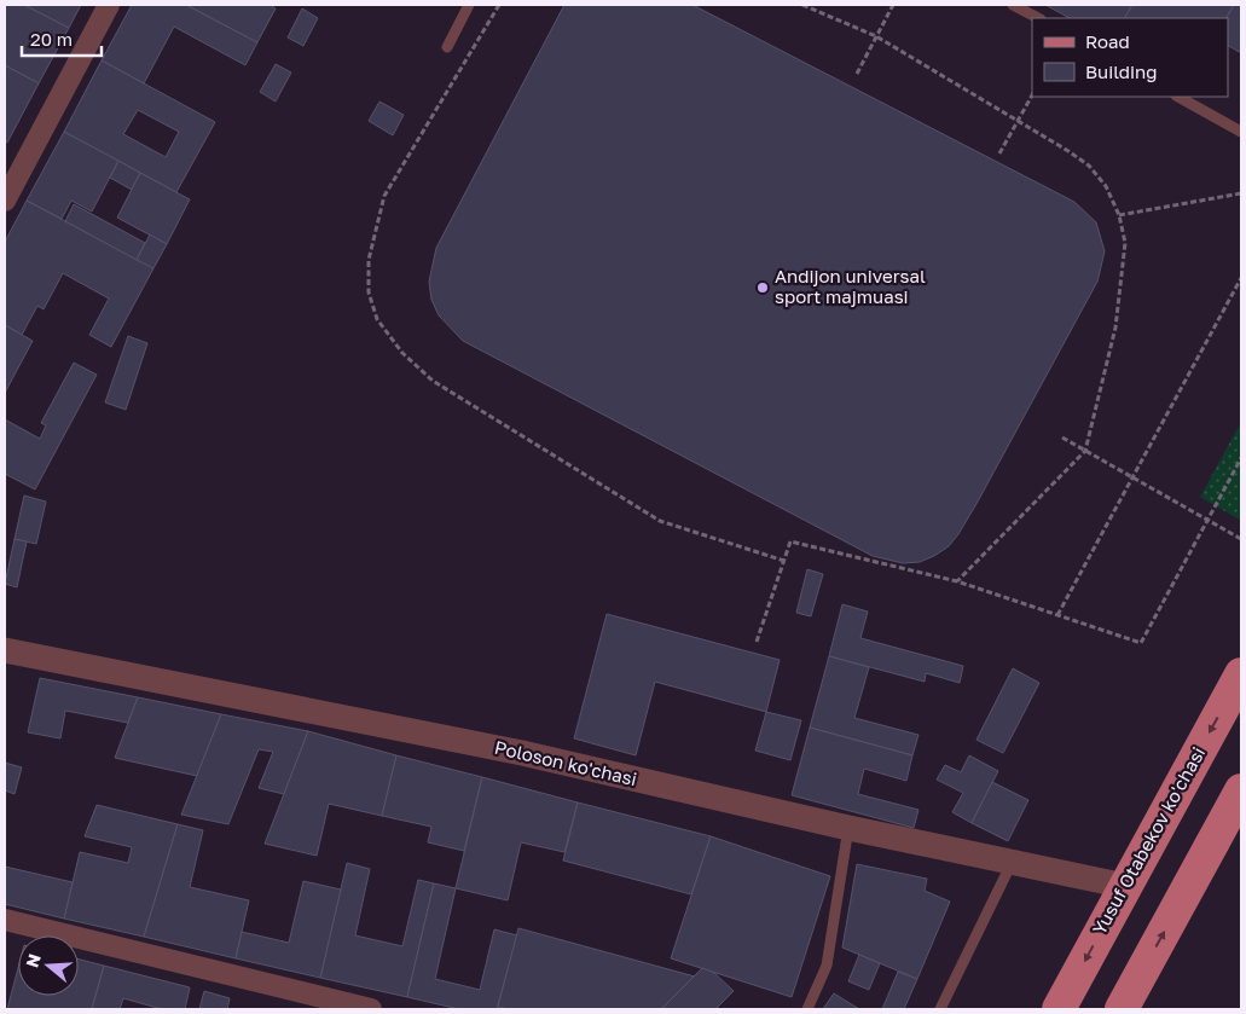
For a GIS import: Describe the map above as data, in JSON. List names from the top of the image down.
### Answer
{
  "streets": {
    "main road": ["Yusuf Otabekov ko'chasi"],
    "street": ["Poloson ko'chasi"]
  },
  "crossings": [
    ["Poloson ko'chasi", "Yusuf Otabekov ko'chasi"]
  ],
  "places": ["Andijon universal sport majmuasi"],
  "legend": ["Road", "Building"],
  "scale_bar": "20 m",
  "north": "left"
}
